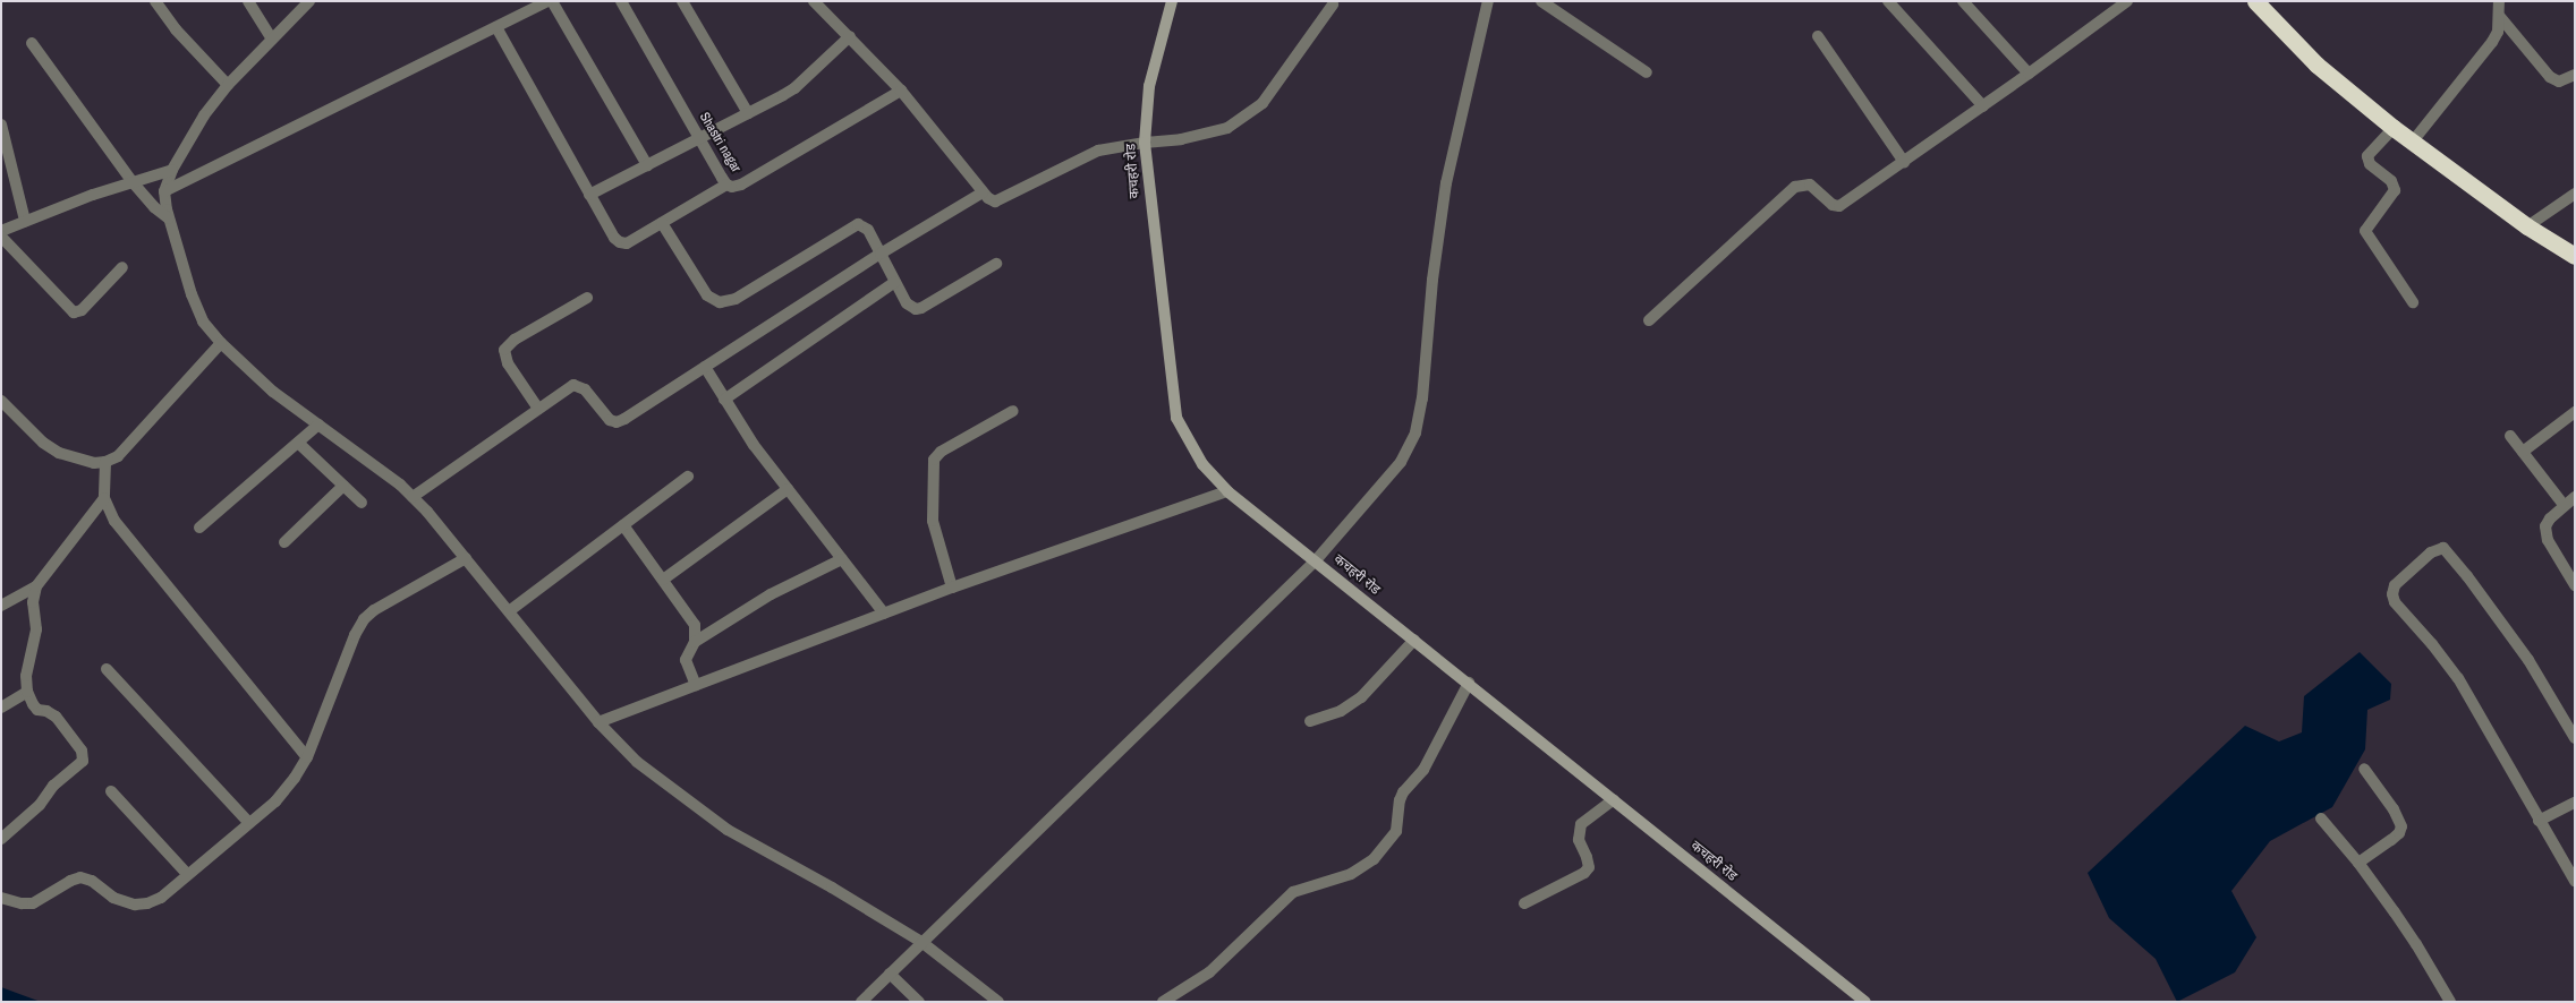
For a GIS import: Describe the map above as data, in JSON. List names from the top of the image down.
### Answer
{
  "streets": {
    "main road": ["कचहरी रोड"],
    "street": ["Shastri nagar"]
  }
}
